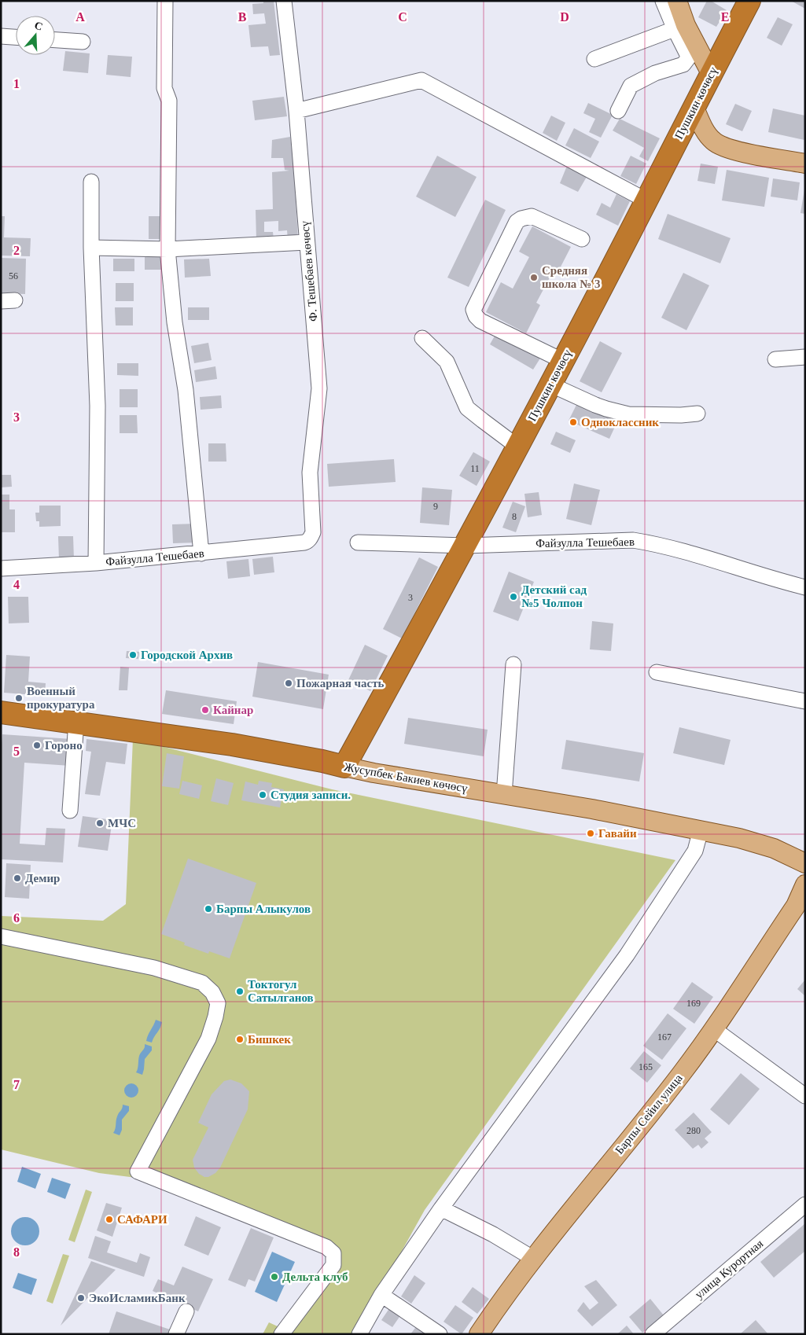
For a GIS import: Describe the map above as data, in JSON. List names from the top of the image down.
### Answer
{
  "streets": {
    "highway": ["Пушкин көчөсү", "Жусупбек Бакиев көчөсү"],
    "main road": ["Барпы Сейил улица"],
    "street": ["Ф. Тешебаев көчөсү", "Файзулла Тешебаев", "улица Курортная"]
  },
  "crossings": [
    ["Пушкин көчөсү", "Файзулла Тешебаев"],
    ["Пушкин көчөсү", "Жусупбек Бакиев көчөсү"],
    ["Ф. Тешебаев көчөсү", "Файзулла Тешебаев"]
  ],
  "places": [
    "Средняя школа № 3",
    "Одноклассник",
    "Детский сад №5 Чолпон",
    "Городской Архив",
    "Пожарная часть",
    "Военный прокуратура",
    "Кайнар",
    "Гороно",
    "Студия записи.",
    "МЧС",
    "Гавайи",
    "Демир",
    "Барпы Алыкулов",
    "Токтогул Сатылганов",
    "Бишкек",
    "САФАРИ",
    "Дельта клуб",
    "ЭкоИсламикБанк"
  ],
  "house_numbers": [
    "56",
    "11",
    "9",
    "8",
    "3",
    "169",
    "167",
    "165",
    "280"
  ],
  "north": "top",
  "grid": {
    "columns": [
      "A",
      "B",
      "C",
      "D",
      "E"
    ],
    "rows": [
      "1",
      "2",
      "3",
      "4",
      "5",
      "6",
      "7",
      "8"
    ]
  }
}
